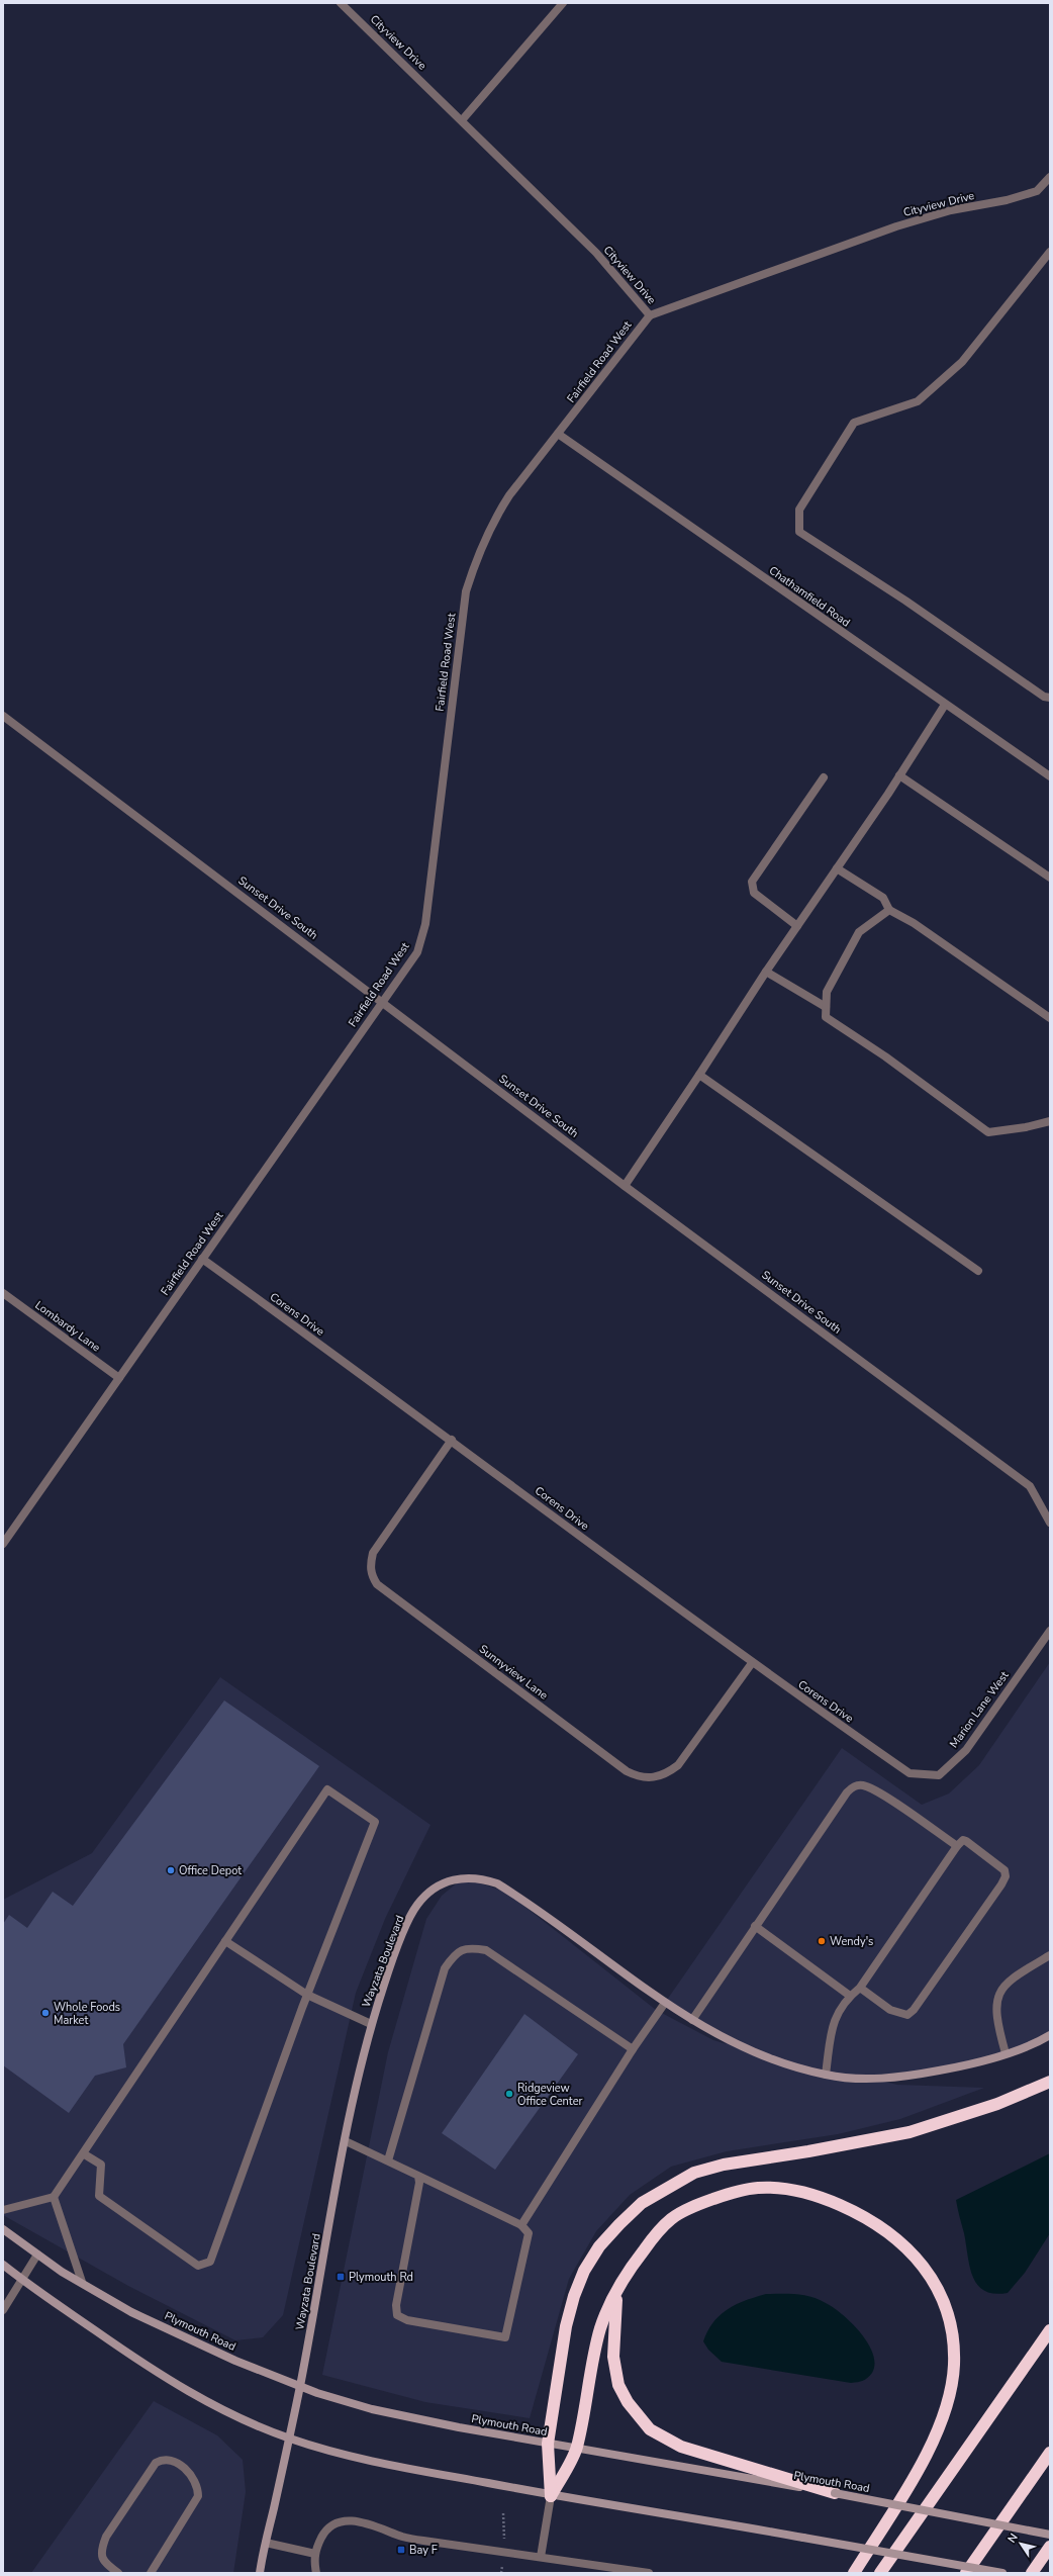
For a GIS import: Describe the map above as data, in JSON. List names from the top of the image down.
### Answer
{
  "streets": {
    "main road": ["Wayzata Boulevard", "Plymouth Road"],
    "street": [
      "Cityview Drive",
      "Fairfield Road West",
      "Chathamfield Road",
      "Sunset Drive South",
      "Corens Drive",
      "Lombardy Lane",
      "Sunnyview Lane",
      "Marion Lane West"
    ]
  },
  "crossings": [
    ["Cityview Drive", "Fairfield Road West"],
    ["Fairfield Road West", "Chathamfield Road"],
    ["Fairfield Road West", "Sunset Drive South"],
    ["Fairfield Road West", "Corens Drive"],
    ["Fairfield Road West", "Lombardy Lane"],
    ["Corens Drive", "Sunnyview Lane"],
    ["Corens Drive", "Marion Lane West"],
    ["Wayzata Boulevard", "Plymouth Road"]
  ],
  "places": {
    "other": [
      "Office Depot",
      "Wendy's",
      "Whole Foods Market",
      "Ridgeview Office Center"
    ],
    "transit": ["Plymouth Rd", "Bay F"]
  },
  "north": "top left"
}
